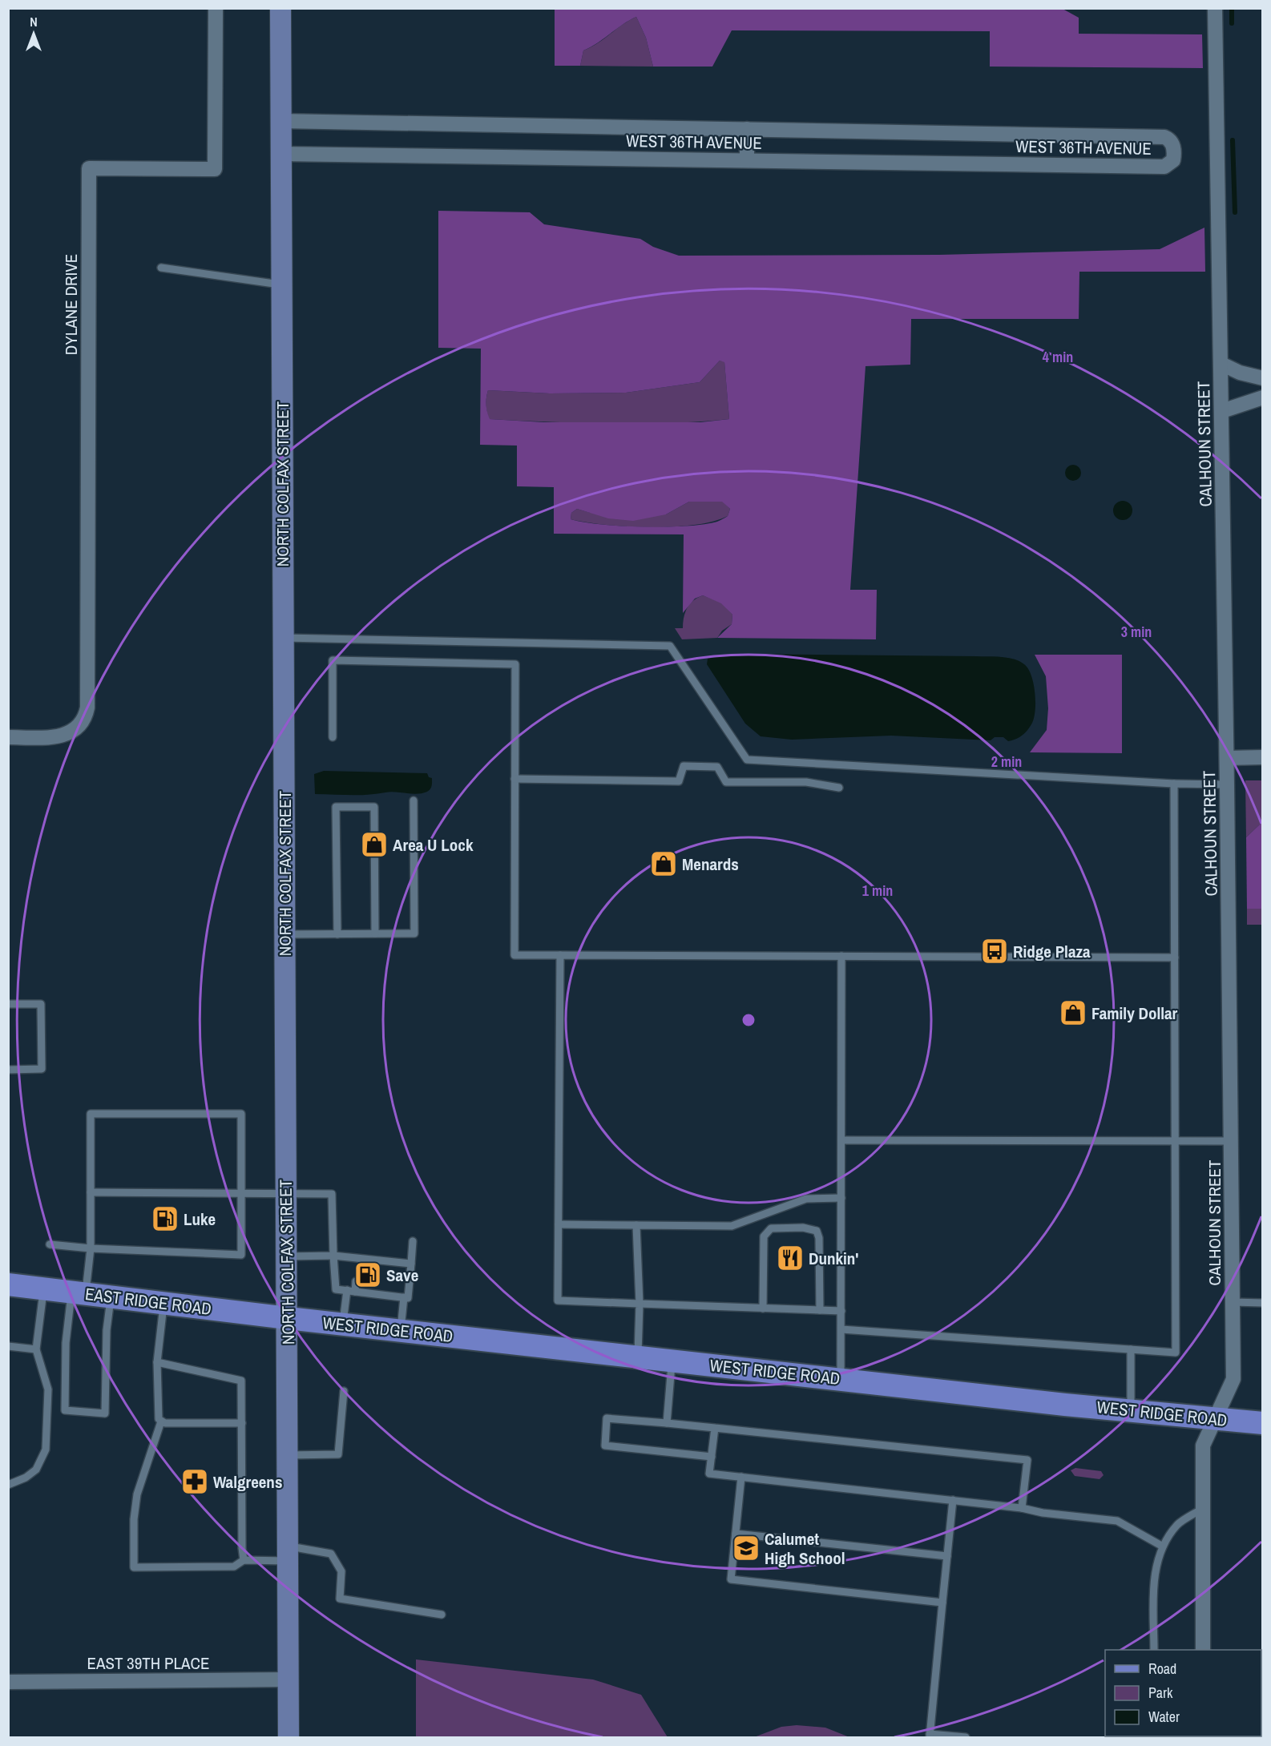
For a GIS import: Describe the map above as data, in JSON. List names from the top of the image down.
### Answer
{
  "streets": {
    "main road": ["EAST RIDGE ROAD", "WEST RIDGE ROAD"],
    "street": [
      "WEST 36TH AVENUE",
      "DYLANE DRIVE",
      "CALHOUN STREET",
      "NORTH COLFAX STREET",
      "EAST 39TH PLACE"
    ]
  },
  "crossings": [
    ["WEST 36TH AVENUE", "NORTH COLFAX STREET"],
    ["CALHOUN STREET", "WEST RIDGE ROAD"],
    ["NORTH COLFAX STREET", "EAST RIDGE ROAD"],
    ["NORTH COLFAX STREET", "WEST RIDGE ROAD"],
    ["NORTH COLFAX STREET", "EAST 39TH PLACE"],
    ["EAST RIDGE ROAD", "WEST RIDGE ROAD"]
  ],
  "places": {
    "shop": ["Area U Lock", "Menards", "Family Dollar"],
    "bus stop": ["Ridge Plaza"],
    "fuel station": ["Luke", "Save"],
    "restaurant": ["Dunkin'"],
    "pharmacy": ["Walgreens"],
    "school or university": ["Calumet High School"]
  },
  "legend": ["Road", "Park", "Water"],
  "north": "top",
  "rings": [
    "4 min",
    "3 min",
    "2 min",
    "1 min"
  ]
}
